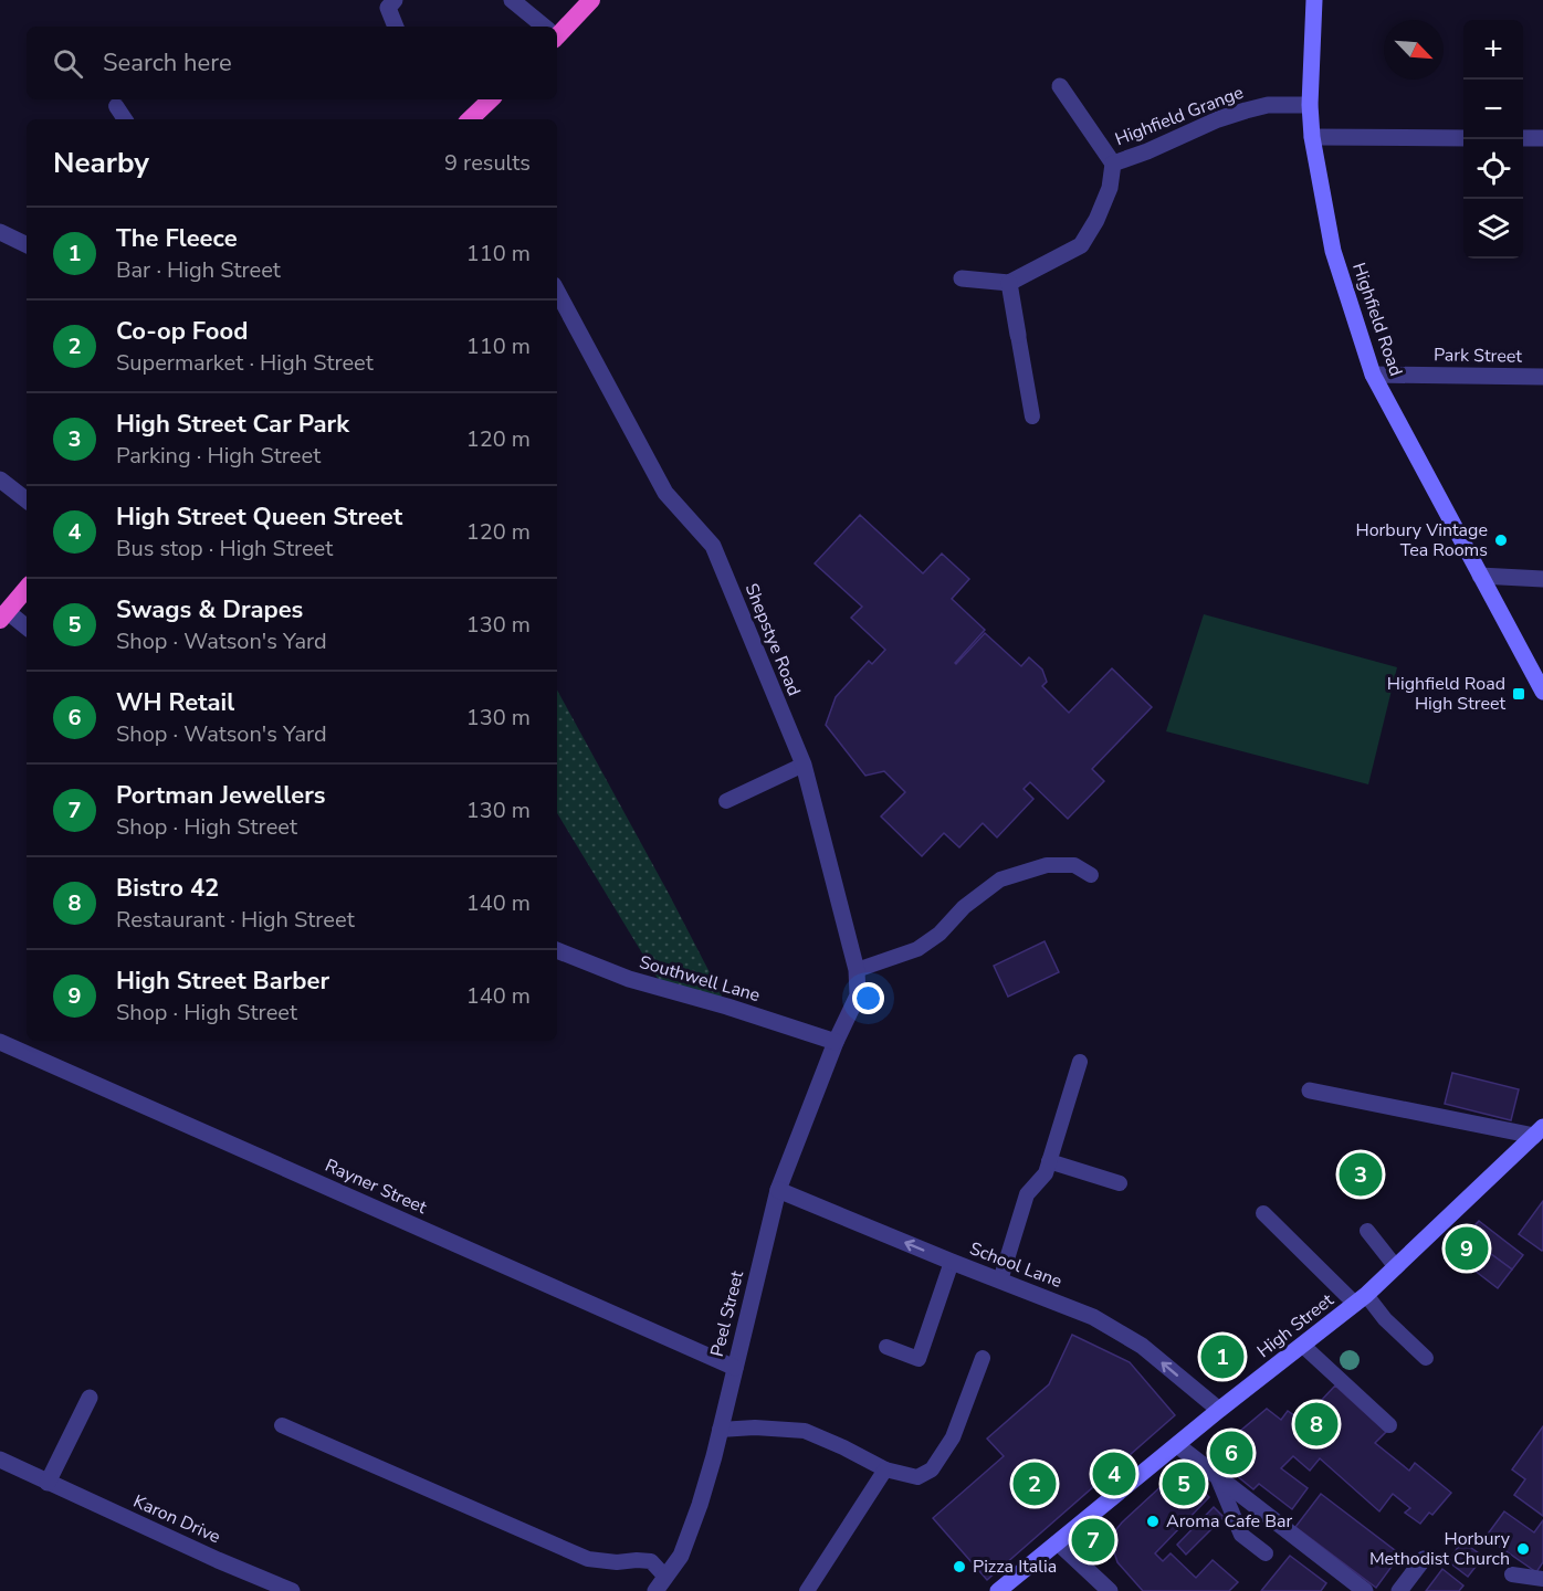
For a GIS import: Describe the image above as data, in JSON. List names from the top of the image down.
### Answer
{
  "streets": {
    "main road": ["Highfield Road", "High Street"],
    "street": [
      "Highfield Grange",
      "Park Street",
      "Shepstye Road",
      "Southwell Lane",
      "Rayner Street",
      "School Lane",
      "Peel Street",
      "Karon Drive"
    ]
  },
  "crossings": [
    ["Highfield Grange", "Highfield Road"],
    ["Highfield Road", "Park Street"],
    ["Shepstye Road", "Southwell Lane"],
    ["Shepstye Road", "Peel Street"],
    ["Southwell Lane", "Peel Street"],
    ["Rayner Street", "Peel Street"],
    ["School Lane", "Peel Street"],
    ["School Lane", "High Street"]
  ],
  "one_way": ["School Lane"],
  "places": {
    "other": [
      "Horbury Vintage Tea Rooms",
      "Aroma Cafe Bar",
      "Horbury Methodist Church",
      "Pizza Italia"
    ],
    "transit": ["Highfield Road High Street"]
  },
  "north": "bottom right",
  "page": {
    "map_buttons": ["+", "−"],
    "search": "Search here",
    "heading": ["Nearby", "9 results"],
    "list": [
      {
        "mark": "1",
        "name": "The Fleece",
        "note": "Bar · High Street",
        "value": "110 m"
      },
      {
        "mark": "2",
        "name": "Co-op Food",
        "note": "Supermarket · High Street",
        "value": "110 m"
      },
      {
        "mark": "3",
        "name": "High Street Car Park",
        "note": "Parking · High Street",
        "value": "120 m"
      },
      {
        "mark": "4",
        "name": "High Street Queen Street",
        "note": "Bus stop · High Street",
        "value": "120 m"
      },
      {
        "mark": "5",
        "name": "Swags & Drapes",
        "note": "Shop · Watson's Yard",
        "value": "130 m"
      },
      {
        "mark": "6",
        "name": "WH Retail",
        "note": "Shop · Watson's Yard",
        "value": "130 m"
      },
      {
        "mark": "7",
        "name": "Portman Jewellers",
        "note": "Shop · High Street",
        "value": "130 m"
      },
      {
        "mark": "8",
        "name": "Bistro 42",
        "note": "Restaurant · High Street",
        "value": "140 m"
      },
      {
        "mark": "9",
        "name": "High Street Barber",
        "note": "Shop · High Street",
        "value": "140 m"
      }
    ],
    "pins": [
      "3",
      "9",
      "1",
      "8",
      "6",
      "4",
      "2",
      "5",
      "7"
    ]
  }
}
